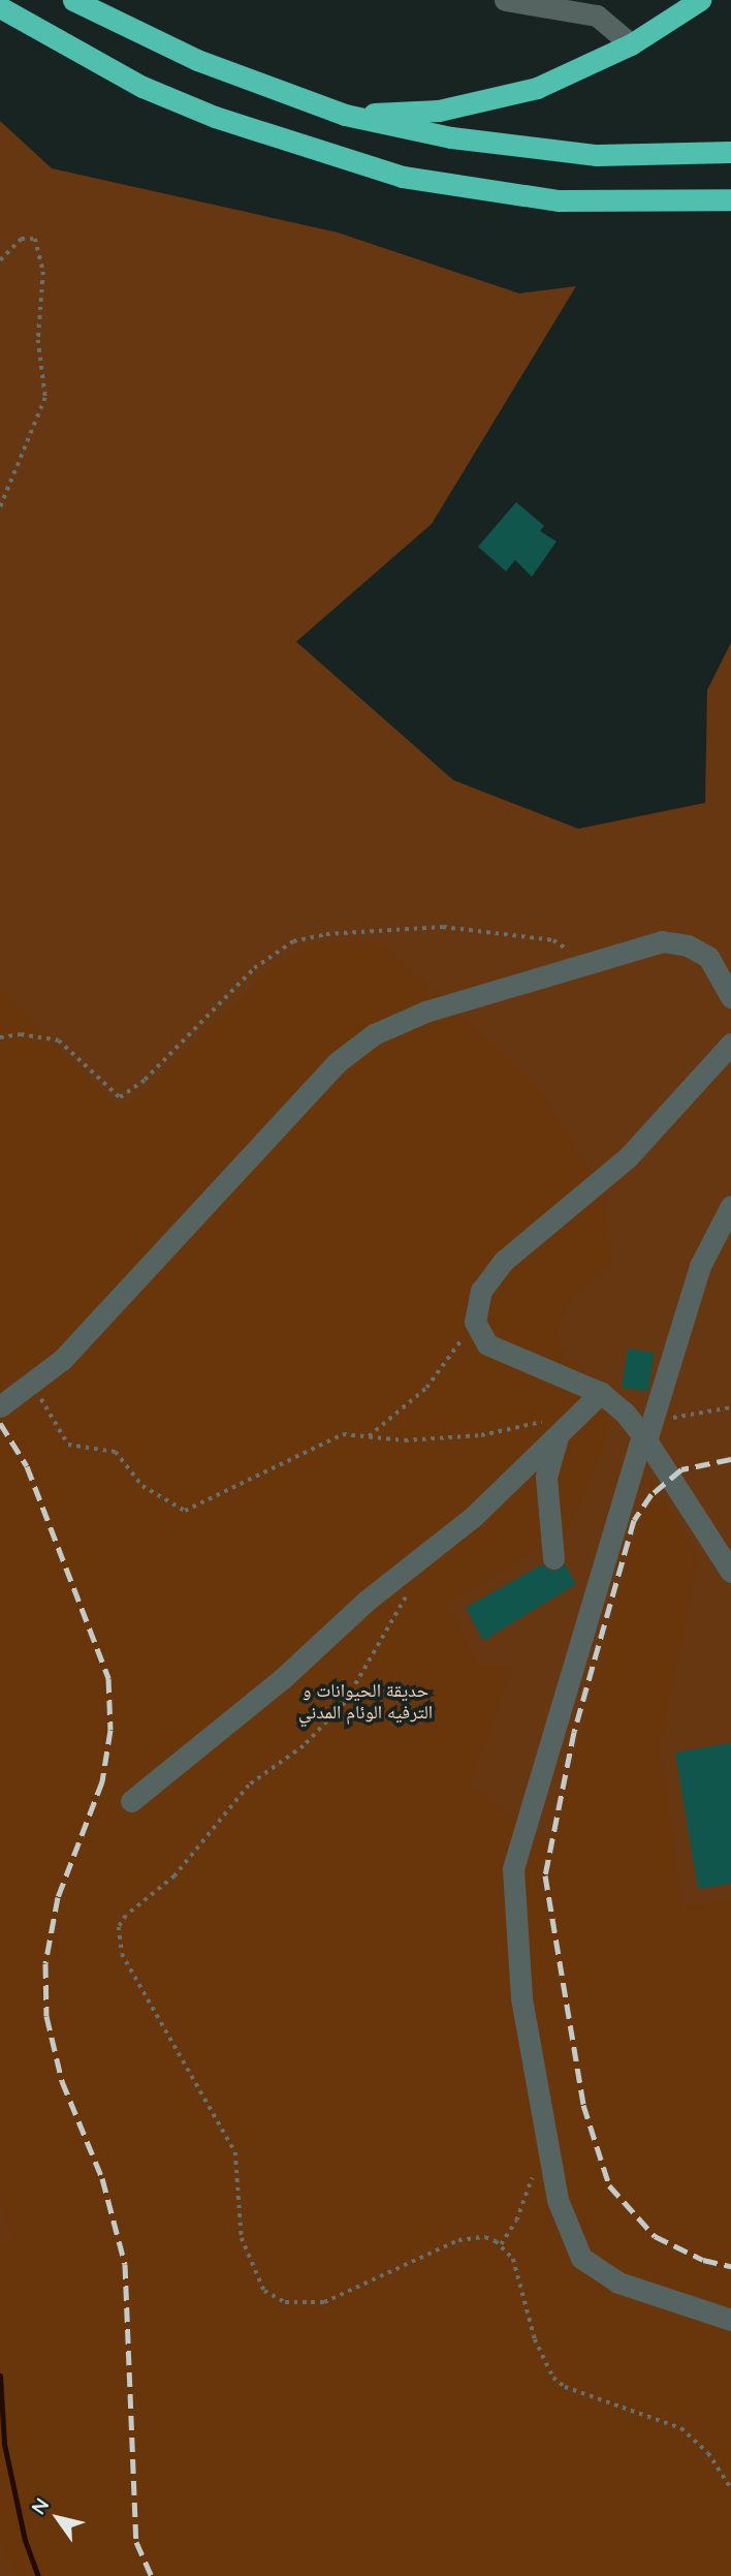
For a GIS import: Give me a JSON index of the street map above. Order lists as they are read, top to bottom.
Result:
{
  "parks": ["حديقة الحيوانات و الترفيه الوئام المدني"],
  "north": "top left"
}
